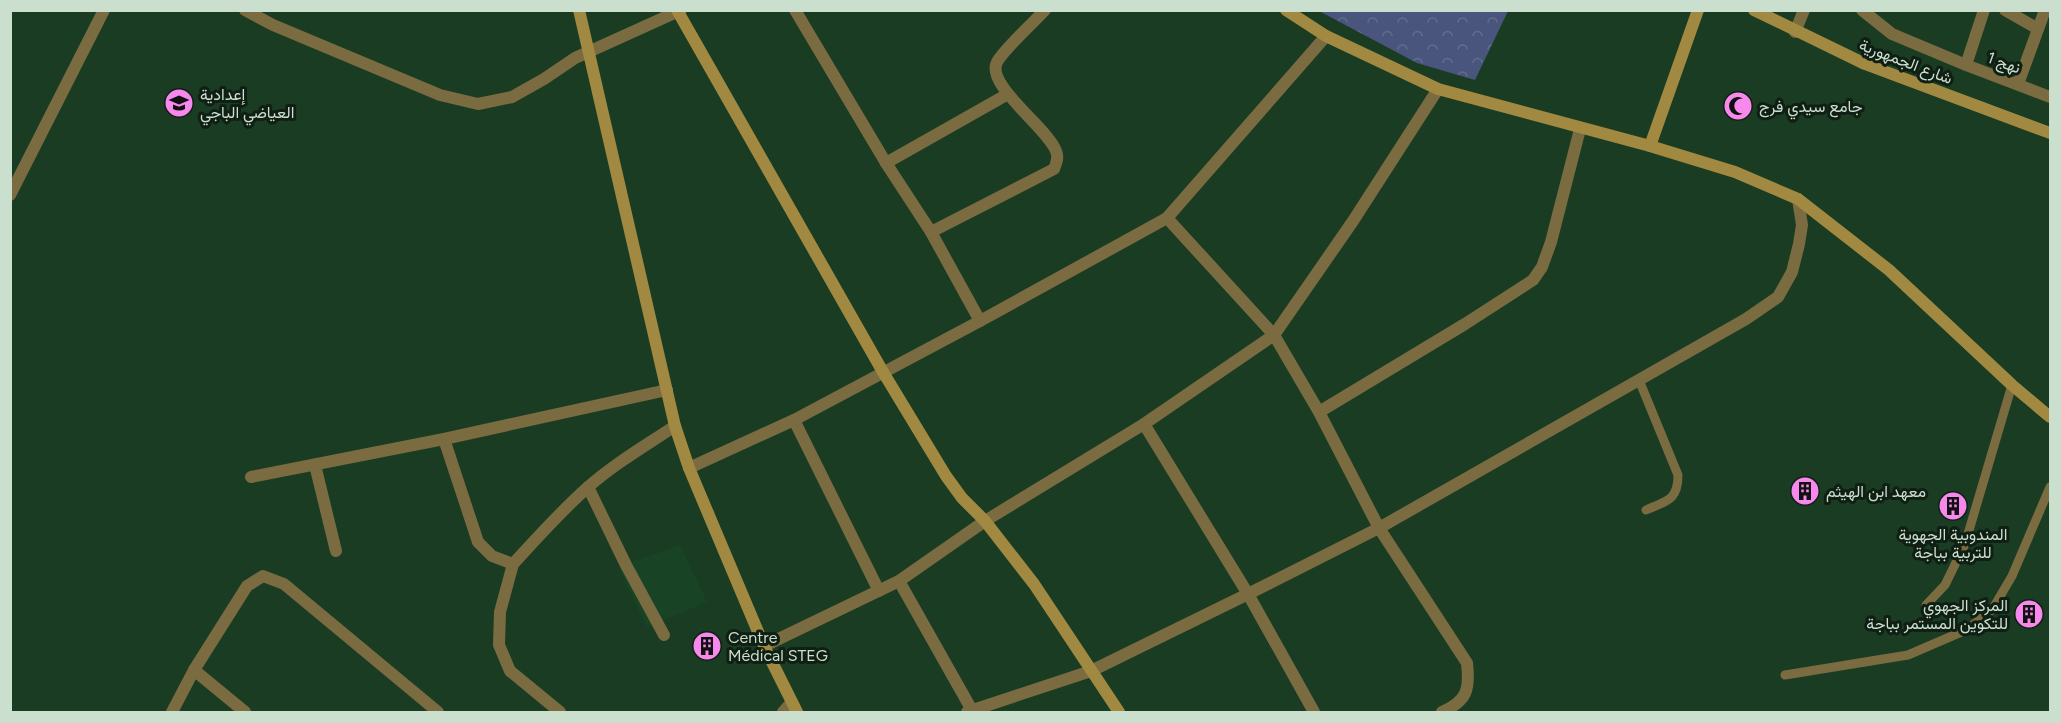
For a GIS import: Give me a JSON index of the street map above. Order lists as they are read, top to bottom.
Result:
{
  "streets": {
    "street": ["شارع الجمهورية", "نهج 1"]
  },
  "places": {
    "school or university": ["إعدادية العياضي الباجي"],
    "mosque": ["جامع سيدي فرج"],
    "building": [
      "معهد ابن الهيثم",
      "المندوبية الجهوية للتربية بباجة",
      "المركز الجهوي للتكوين المستمر بباجة",
      "Centre Médical STEG"
    ]
  }
}
